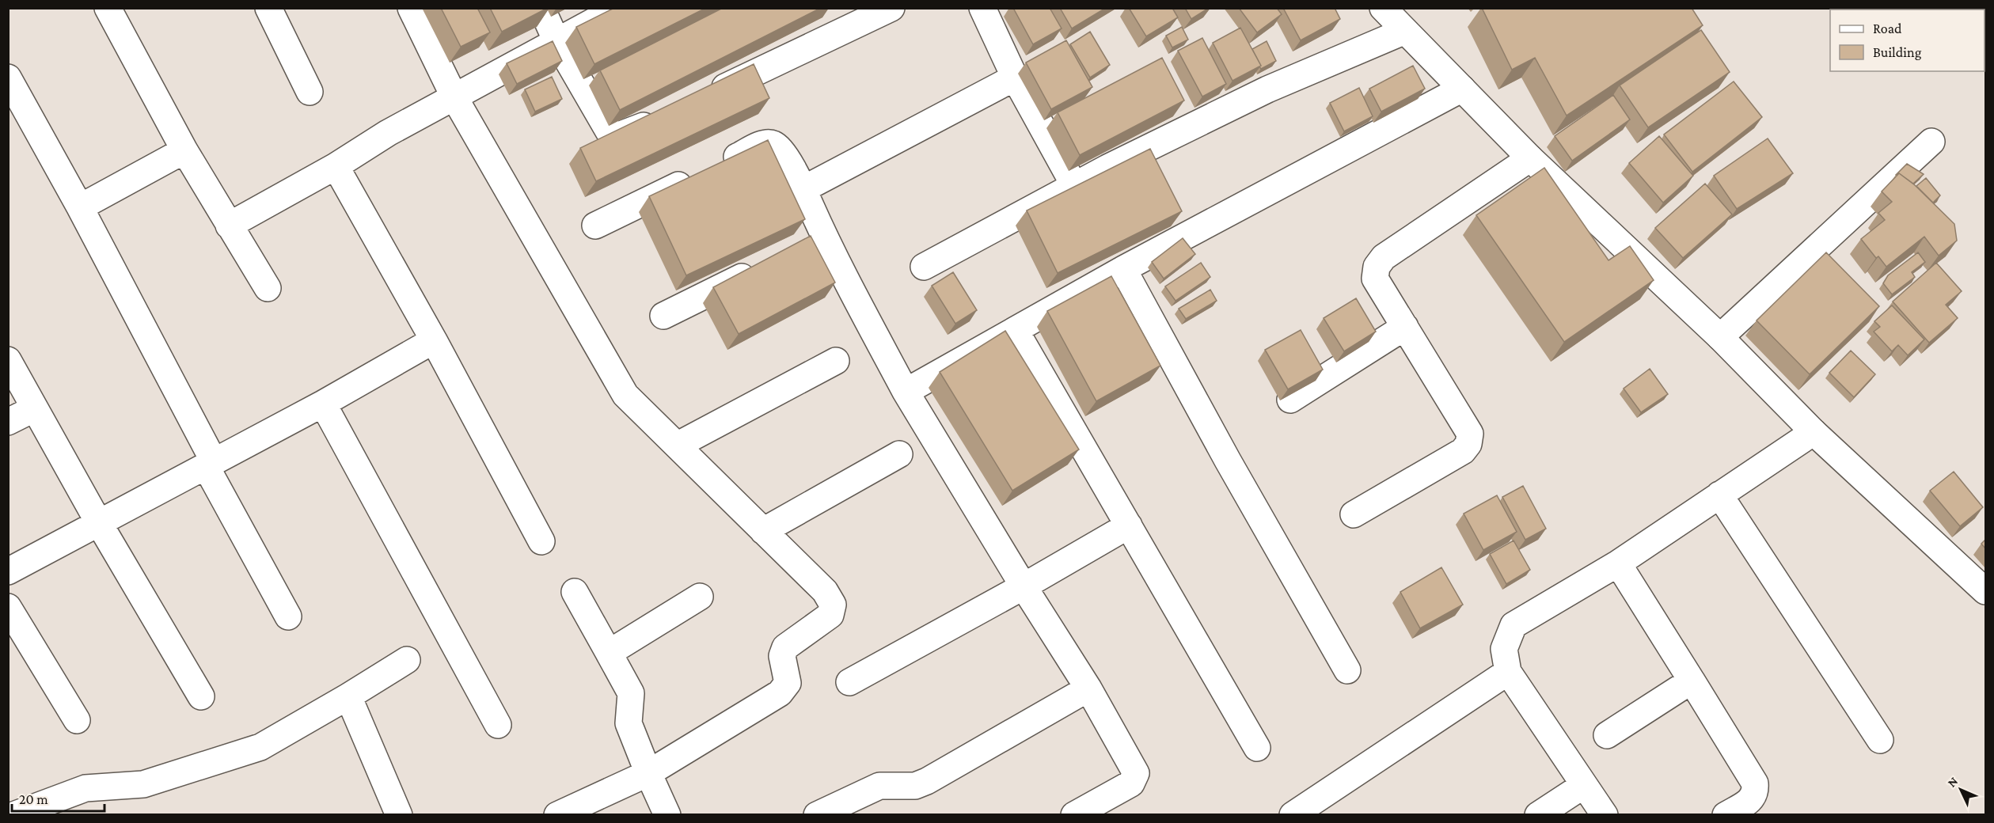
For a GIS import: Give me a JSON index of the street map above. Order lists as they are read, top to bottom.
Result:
{
  "legend": ["Road", "Building"],
  "scale_bar": "20 m",
  "north": "top left"
}
